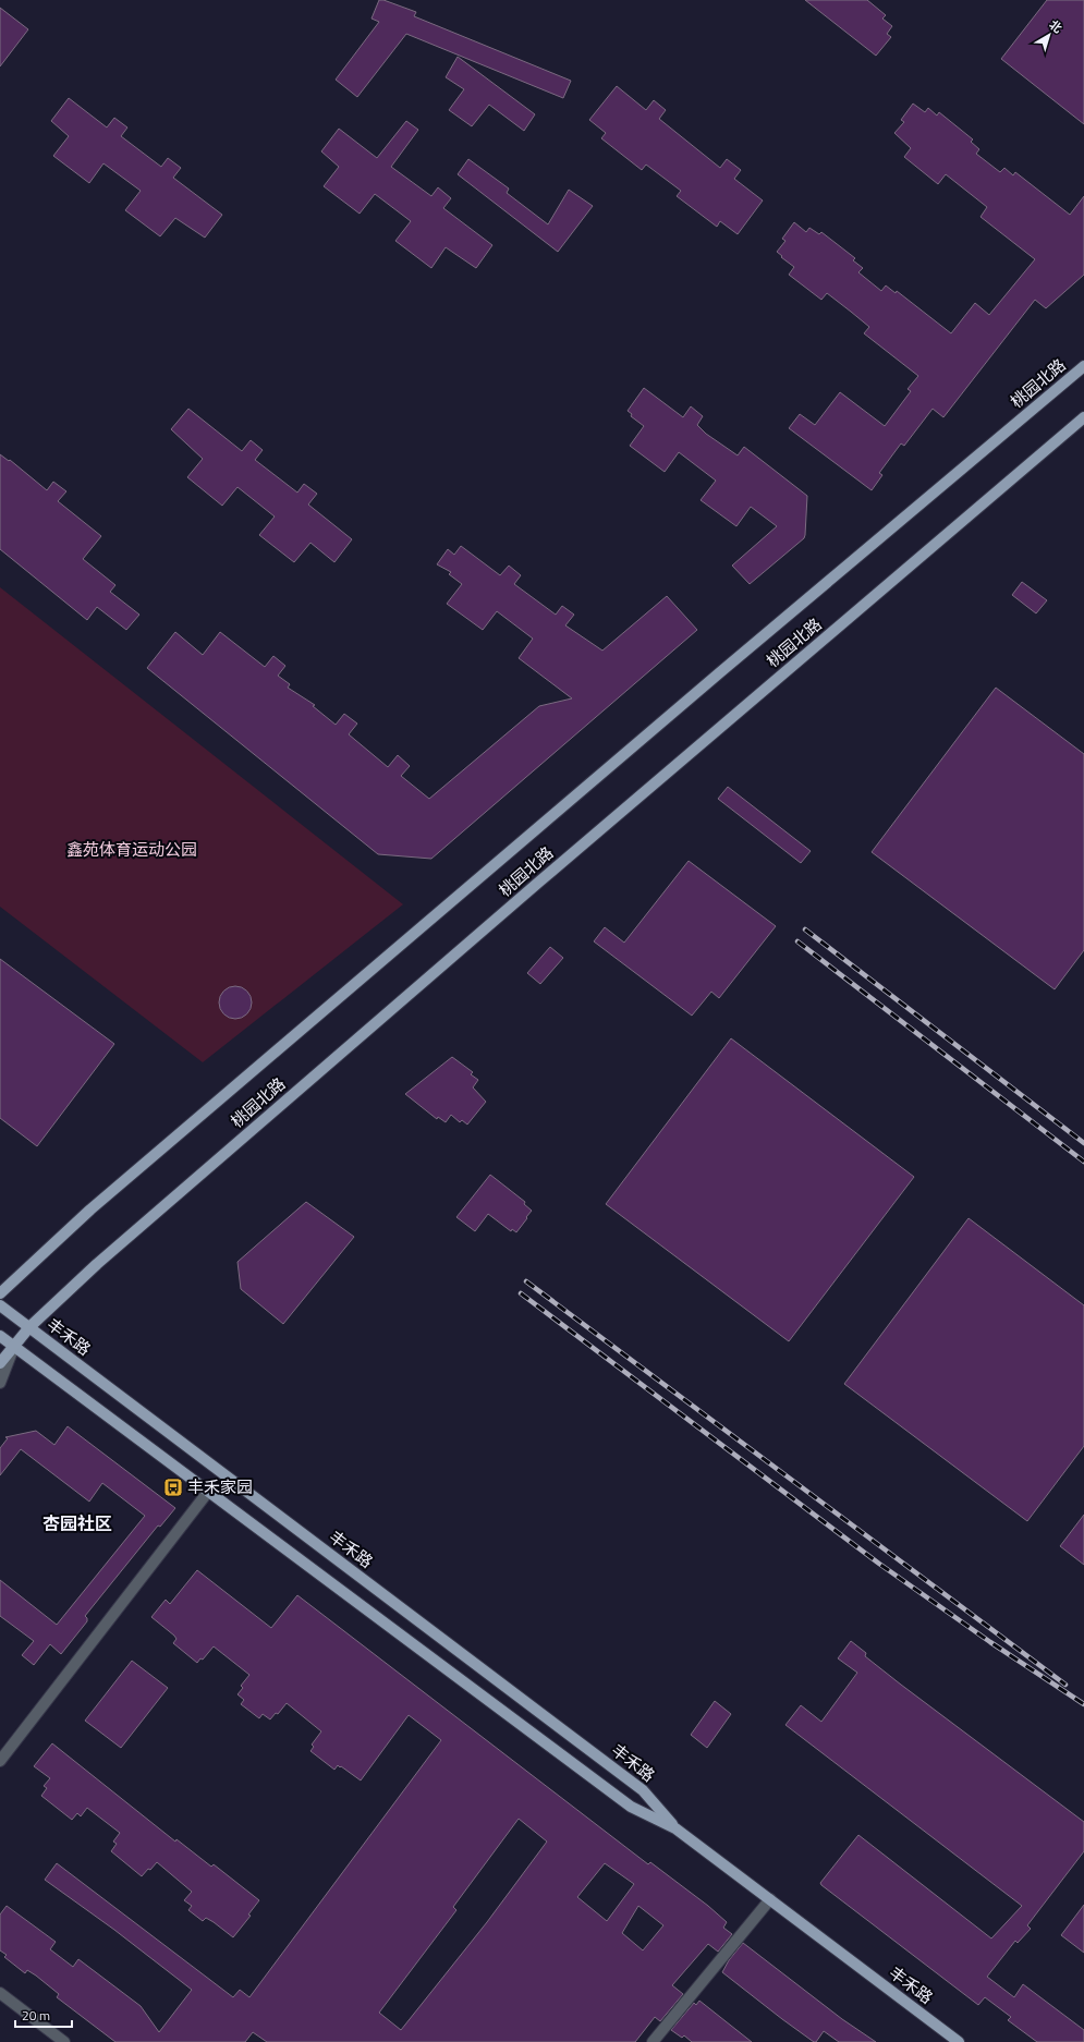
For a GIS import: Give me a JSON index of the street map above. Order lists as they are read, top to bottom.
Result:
{
  "streets": {
    "main road": ["桃园北路", "丰禾路"]
  },
  "crossings": [
    ["桃园北路", "丰禾路"]
  ],
  "districts": ["杏园社区"],
  "parks": ["鑫苑体育运动公园"],
  "places": {
    "bus stop": ["丰禾家园"]
  },
  "scale_bar": "20 m",
  "north": "top right"
}
